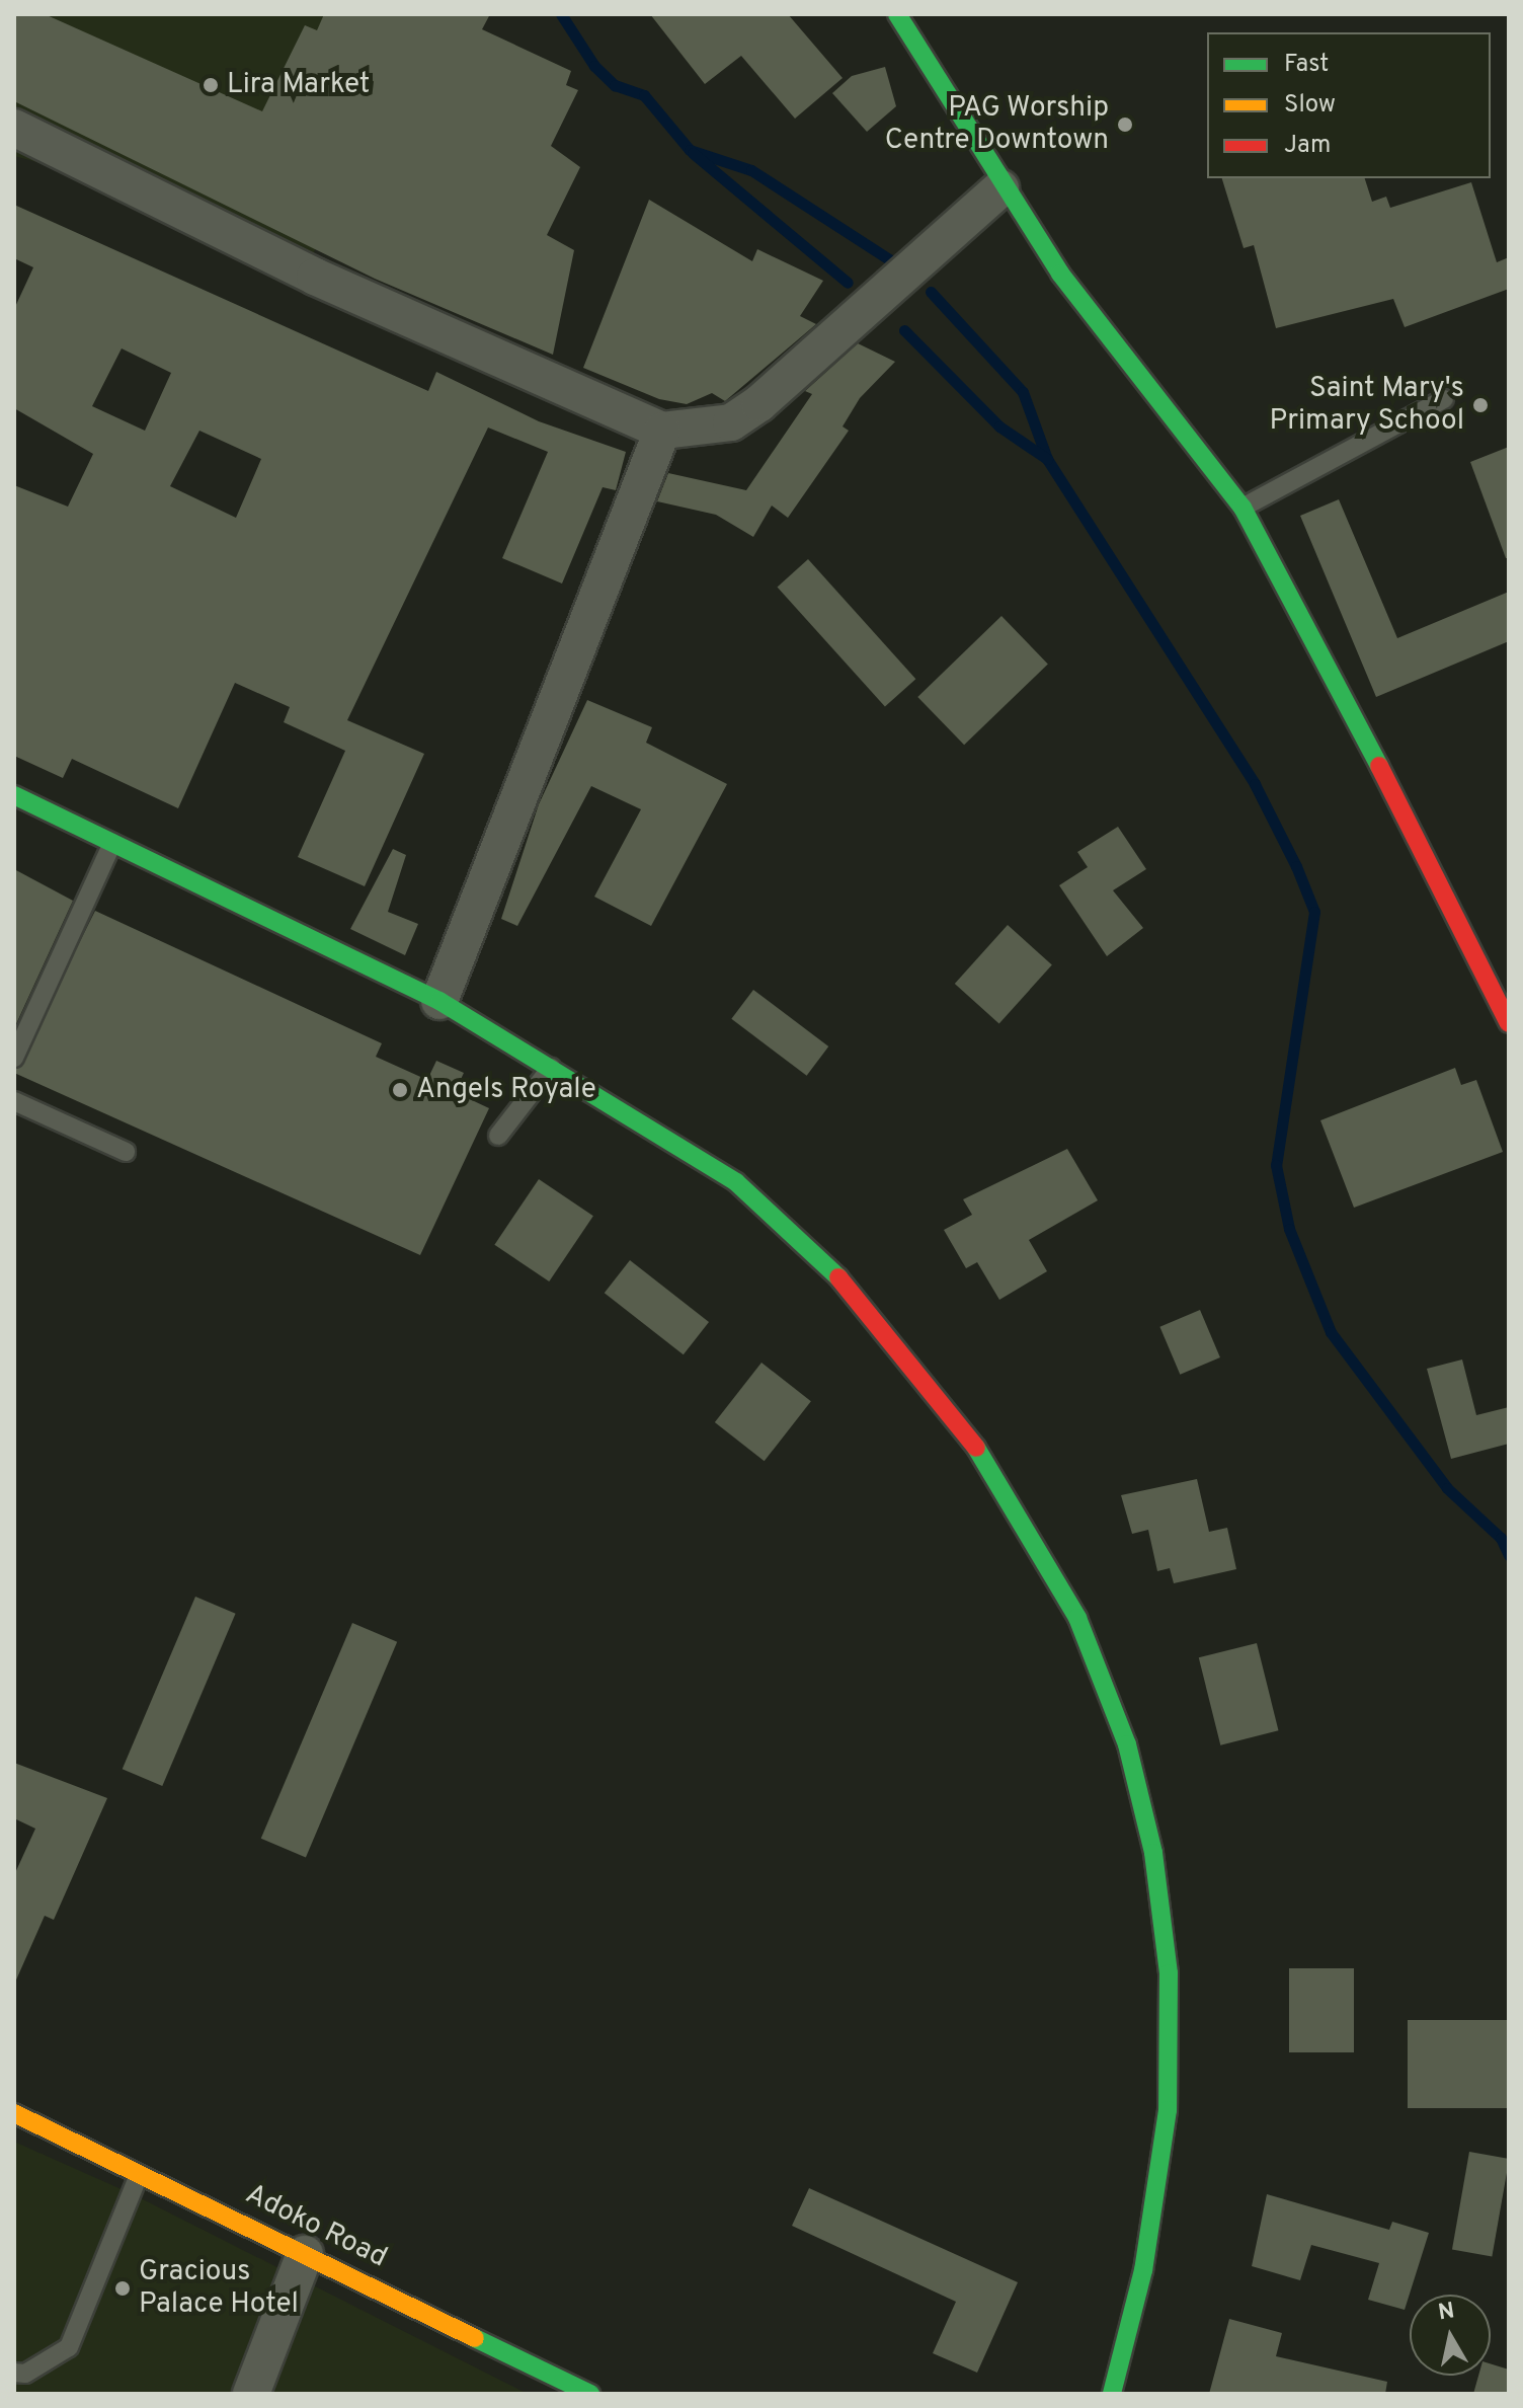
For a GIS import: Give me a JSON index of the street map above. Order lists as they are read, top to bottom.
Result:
{
  "streets": {
    "street": ["Adoko Road"]
  },
  "places": [
    "Lira Market",
    "PAG Worship Centre Downtown",
    "Saint Mary's Primary School",
    "Angels Royale",
    "Gracious Palace Hotel"
  ],
  "legend": ["Fast", "Slow", "Jam"],
  "north": "top"
}
